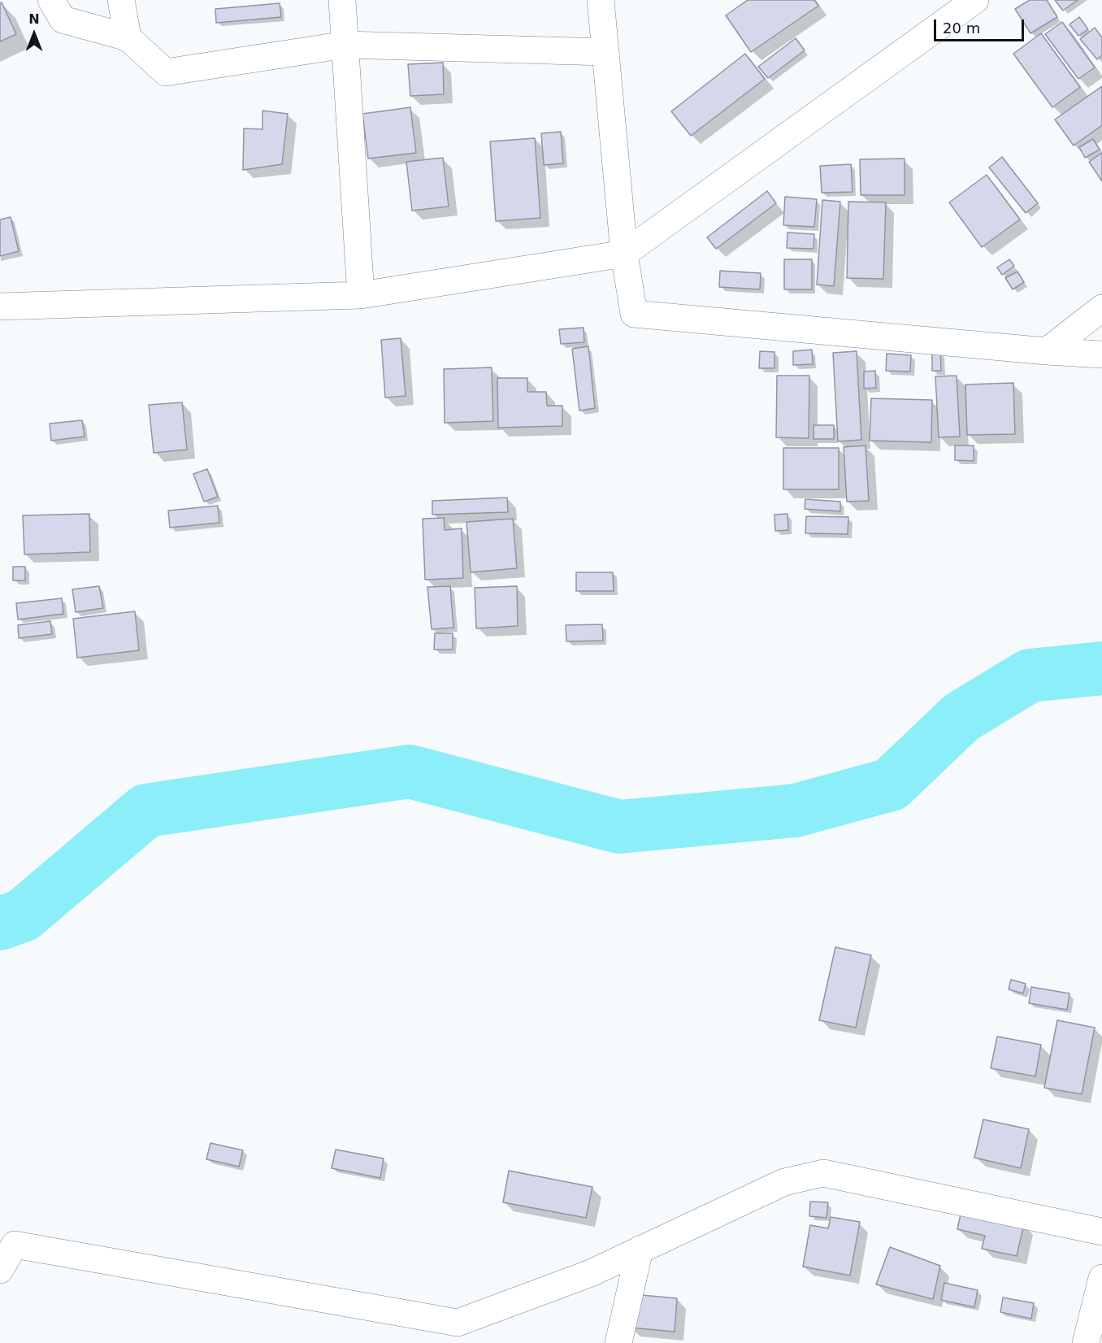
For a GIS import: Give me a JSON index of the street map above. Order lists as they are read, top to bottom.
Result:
{
  "scale_bar": "20 m",
  "north": "top"
}
